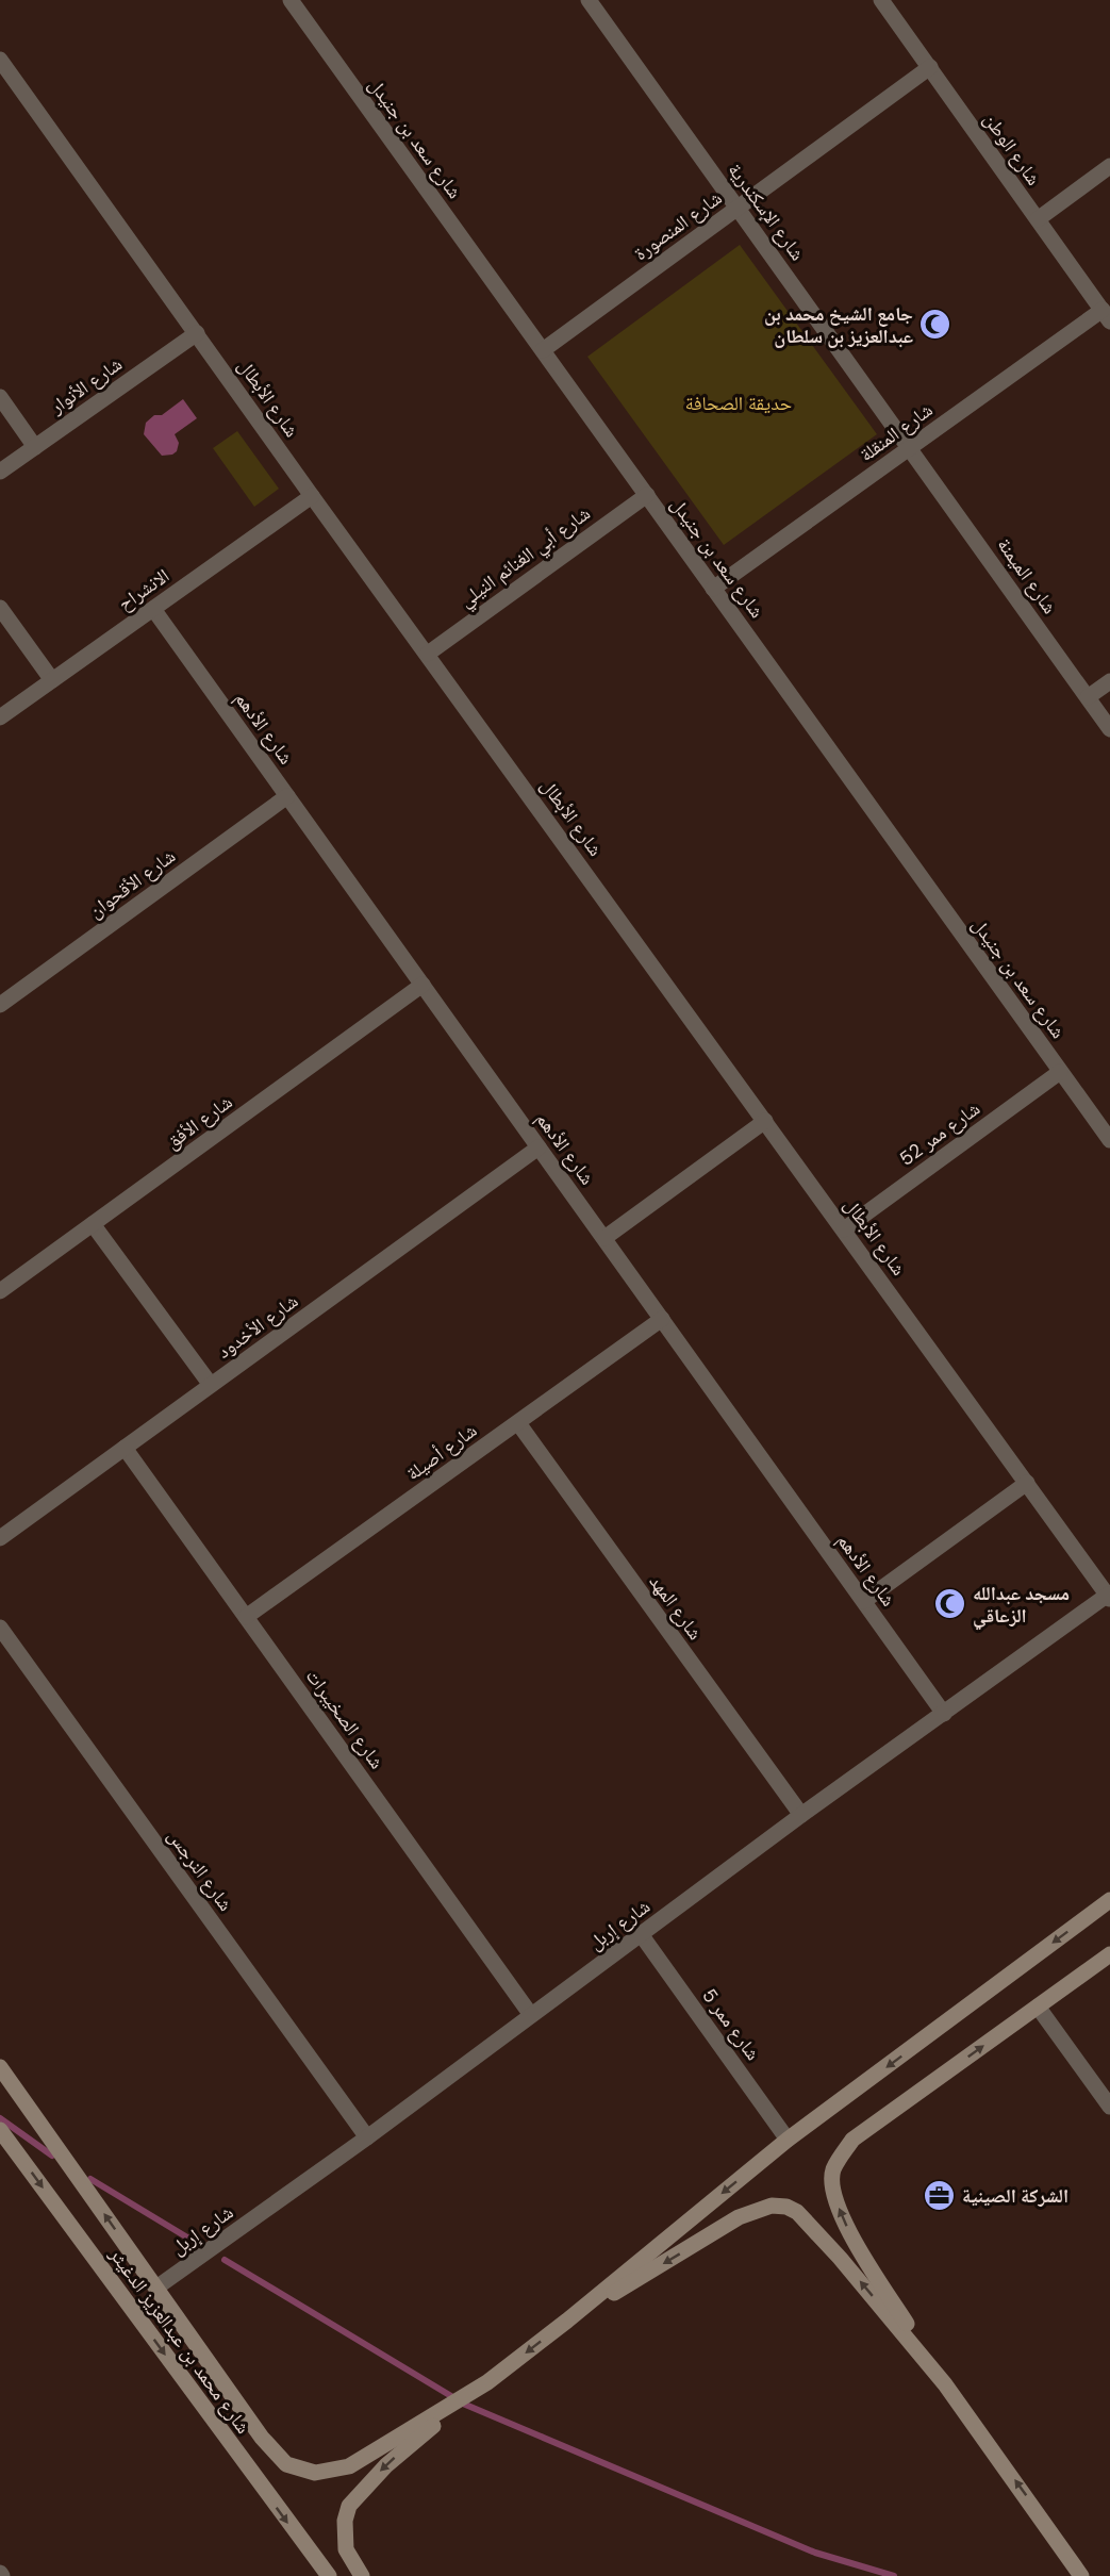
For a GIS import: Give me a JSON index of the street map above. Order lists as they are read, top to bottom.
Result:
{
  "streets": {
    "street": [
      "شارع سعد بن جنيدل",
      "شارع الوطن",
      "شارع الإسكندرية",
      "شارع المنصورة",
      "شارع الأنوار",
      "شارع الأبطال",
      "شارع المنقلة",
      "شارع أبي الغنائم النيلي",
      "شارع الميمنة",
      "الانشراح",
      "شارع الأدهم",
      "شارع الأقحوان",
      "شارع الأفق",
      "شارع ممر 52",
      "شارع الأخدود",
      "شارع أصيلة",
      "شارع المهد",
      "شارع الصخيبرات",
      "شارع النرجس",
      "شارع إربل",
      "شارع ممر 5",
      "شارع محمد بن عبدالعزيز الدغيثر"
    ]
  },
  "crossings": [
    ["شارع سعد بن جنيدل", "شارع المنصورة"],
    ["شارع سعد بن جنيدل", "شارع المنقلة"],
    ["شارع سعد بن جنيدل", "شارع أبي الغنائم النيلي"],
    ["شارع سعد بن جنيدل", "شارع ممر 52"],
    ["شارع الوطن", "شارع المنصورة"],
    ["شارع الوطن", "شارع المنقلة"],
    ["شارع الإسكندرية", "شارع المنصورة"],
    ["شارع الإسكندرية", "شارع المنقلة"],
    ["شارع الإسكندرية", "شارع الميمنة"],
    ["شارع الأنوار", "شارع الأبطال"],
    ["شارع الأبطال", "شارع أبي الغنائم النيلي"],
    ["شارع الأبطال", "الانشراح"],
    ["شارع الأبطال", "شارع ممر 52"],
    ["شارع الأبطال", "شارع إربل"],
    ["شارع المنقلة", "شارع الميمنة"],
    ["الانشراح", "شارع الأدهم"],
    ["شارع الأدهم", "شارع الأقحوان"],
    ["شارع الأدهم", "شارع الأفق"],
    ["شارع الأدهم", "شارع الأخدود"],
    ["شارع الأدهم", "شارع أصيلة"],
    ["شارع الأدهم", "شارع إربل"],
    ["شارع الأخدود", "شارع الصخيبرات"],
    ["شارع أصيلة", "شارع المهد"],
    ["شارع أصيلة", "شارع الصخيبرات"],
    ["شارع المهد", "شارع إربل"],
    ["شارع الصخيبرات", "شارع إربل"],
    ["شارع النرجس", "شارع إربل"],
    ["شارع إربل", "شارع ممر 5"],
    ["شارع إربل", "شارع محمد بن عبدالعزيز الدغيثر"]
  ],
  "parks": ["حديقة الصحافة"],
  "places": {
    "mosque": ["جامع الشيخ محمد بن عبدالعزيز بن سلطان", "مسجد عبدالله الزعاقي"],
    "office": ["الشركة الصينية"]
  }
}
